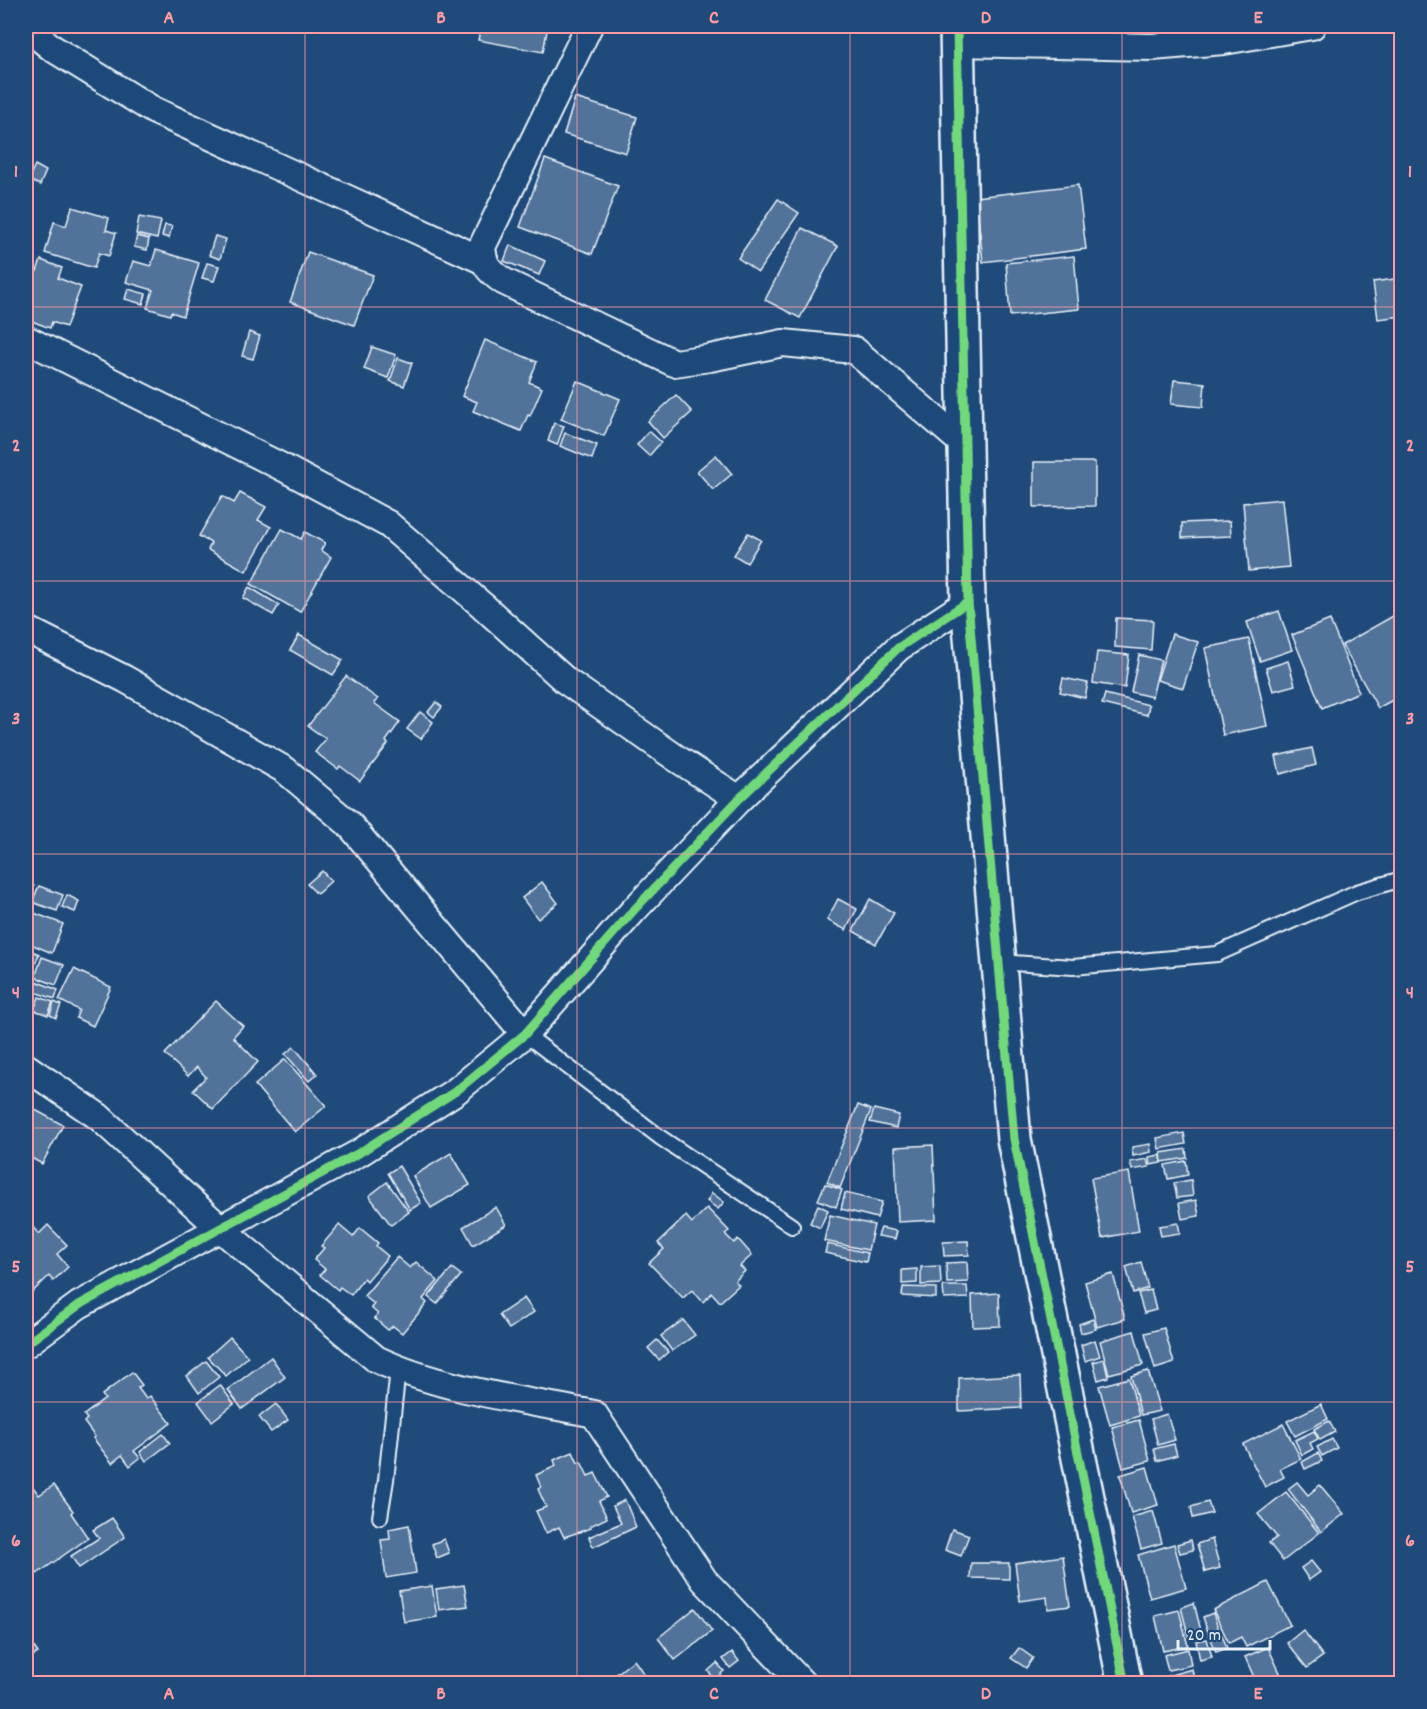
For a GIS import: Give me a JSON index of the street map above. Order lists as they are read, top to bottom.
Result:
{
  "scale_bar": "20 m",
  "grid": {
    "columns": [
      "A",
      "B",
      "C",
      "D",
      "E"
    ],
    "rows": [
      "1",
      "2",
      "3",
      "4",
      "5",
      "6"
    ]
  }
}
